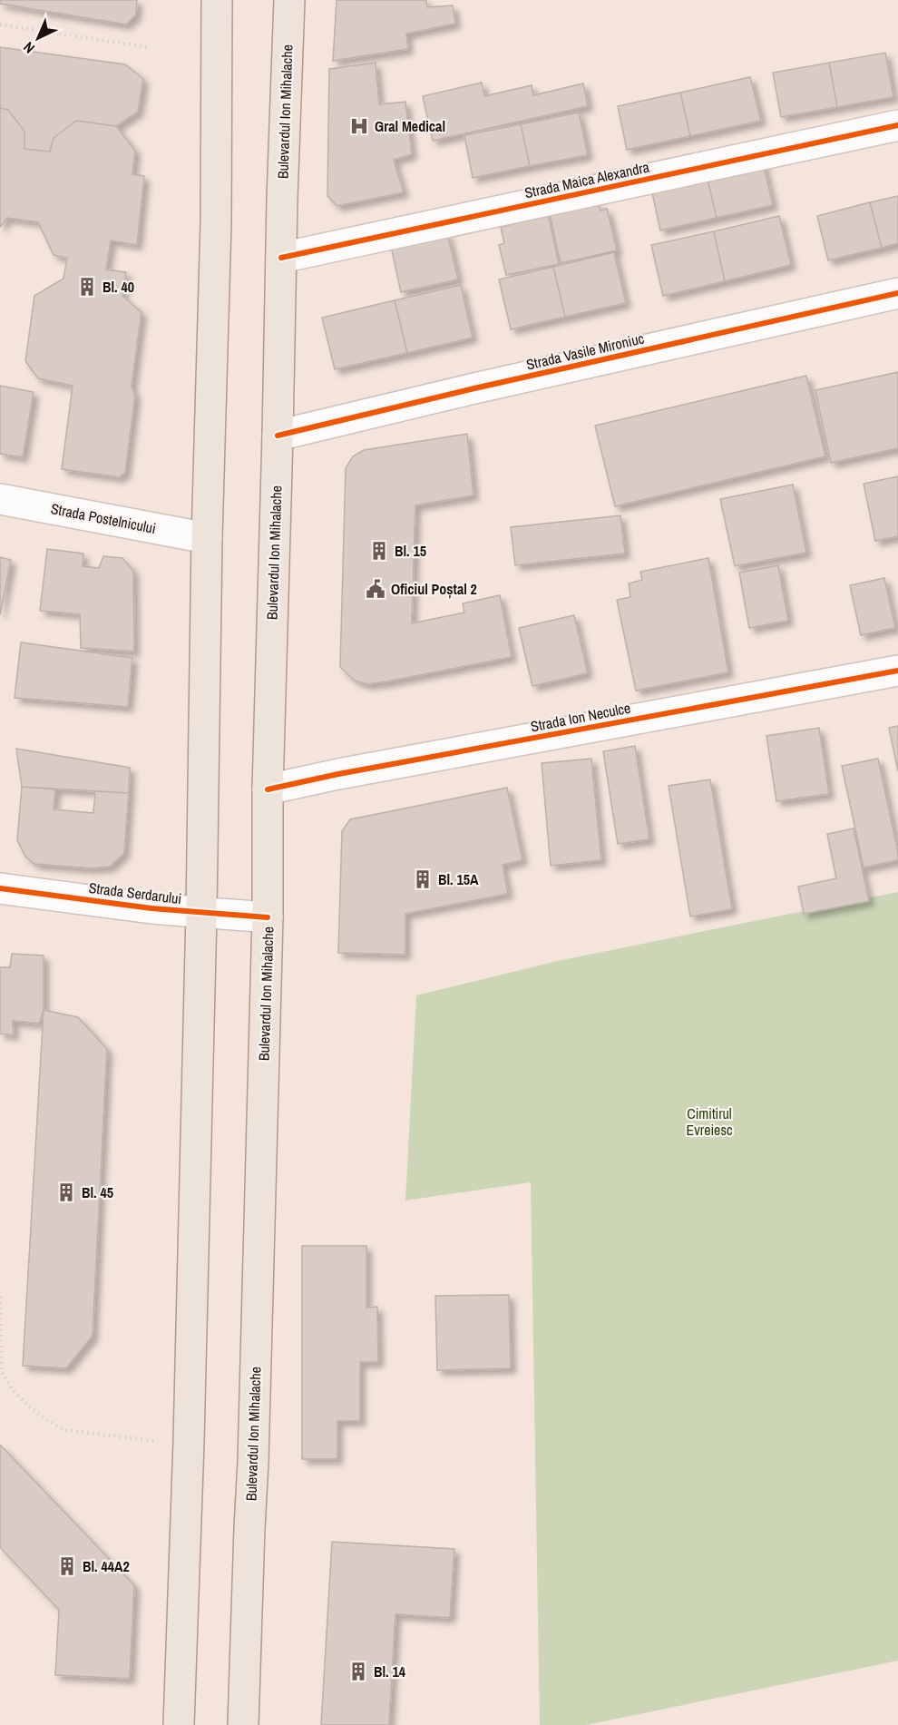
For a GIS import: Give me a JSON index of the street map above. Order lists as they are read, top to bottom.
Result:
{
  "streets": {
    "main road": ["Bulevardul Ion Mihalache"],
    "street": [
      "Strada Maica Alexandra",
      "Strada Vasile Mironiuc",
      "Strada Postelnicului",
      "Strada Ion Neculce",
      "Strada Serdarului"
    ]
  },
  "crossings": [
    ["Bulevardul Ion Mihalache", "Strada Maica Alexandra"],
    ["Bulevardul Ion Mihalache", "Strada Vasile Mironiuc"],
    ["Bulevardul Ion Mihalache", "Strada Ion Neculce"],
    ["Bulevardul Ion Mihalache", "Strada Serdarului"]
  ],
  "parks": ["Cimitirul Evreiesc"],
  "places": {
    "hospital": ["Gral Medical"],
    "building": [
      "Bl. 40",
      "Bl. 15",
      "Bl. 15A",
      "Bl. 45",
      "Bl. 44A2",
      "Bl. 14"
    ],
    "public building": ["Oficiul Poștal 2"]
  },
  "north": "bottom left"
}
